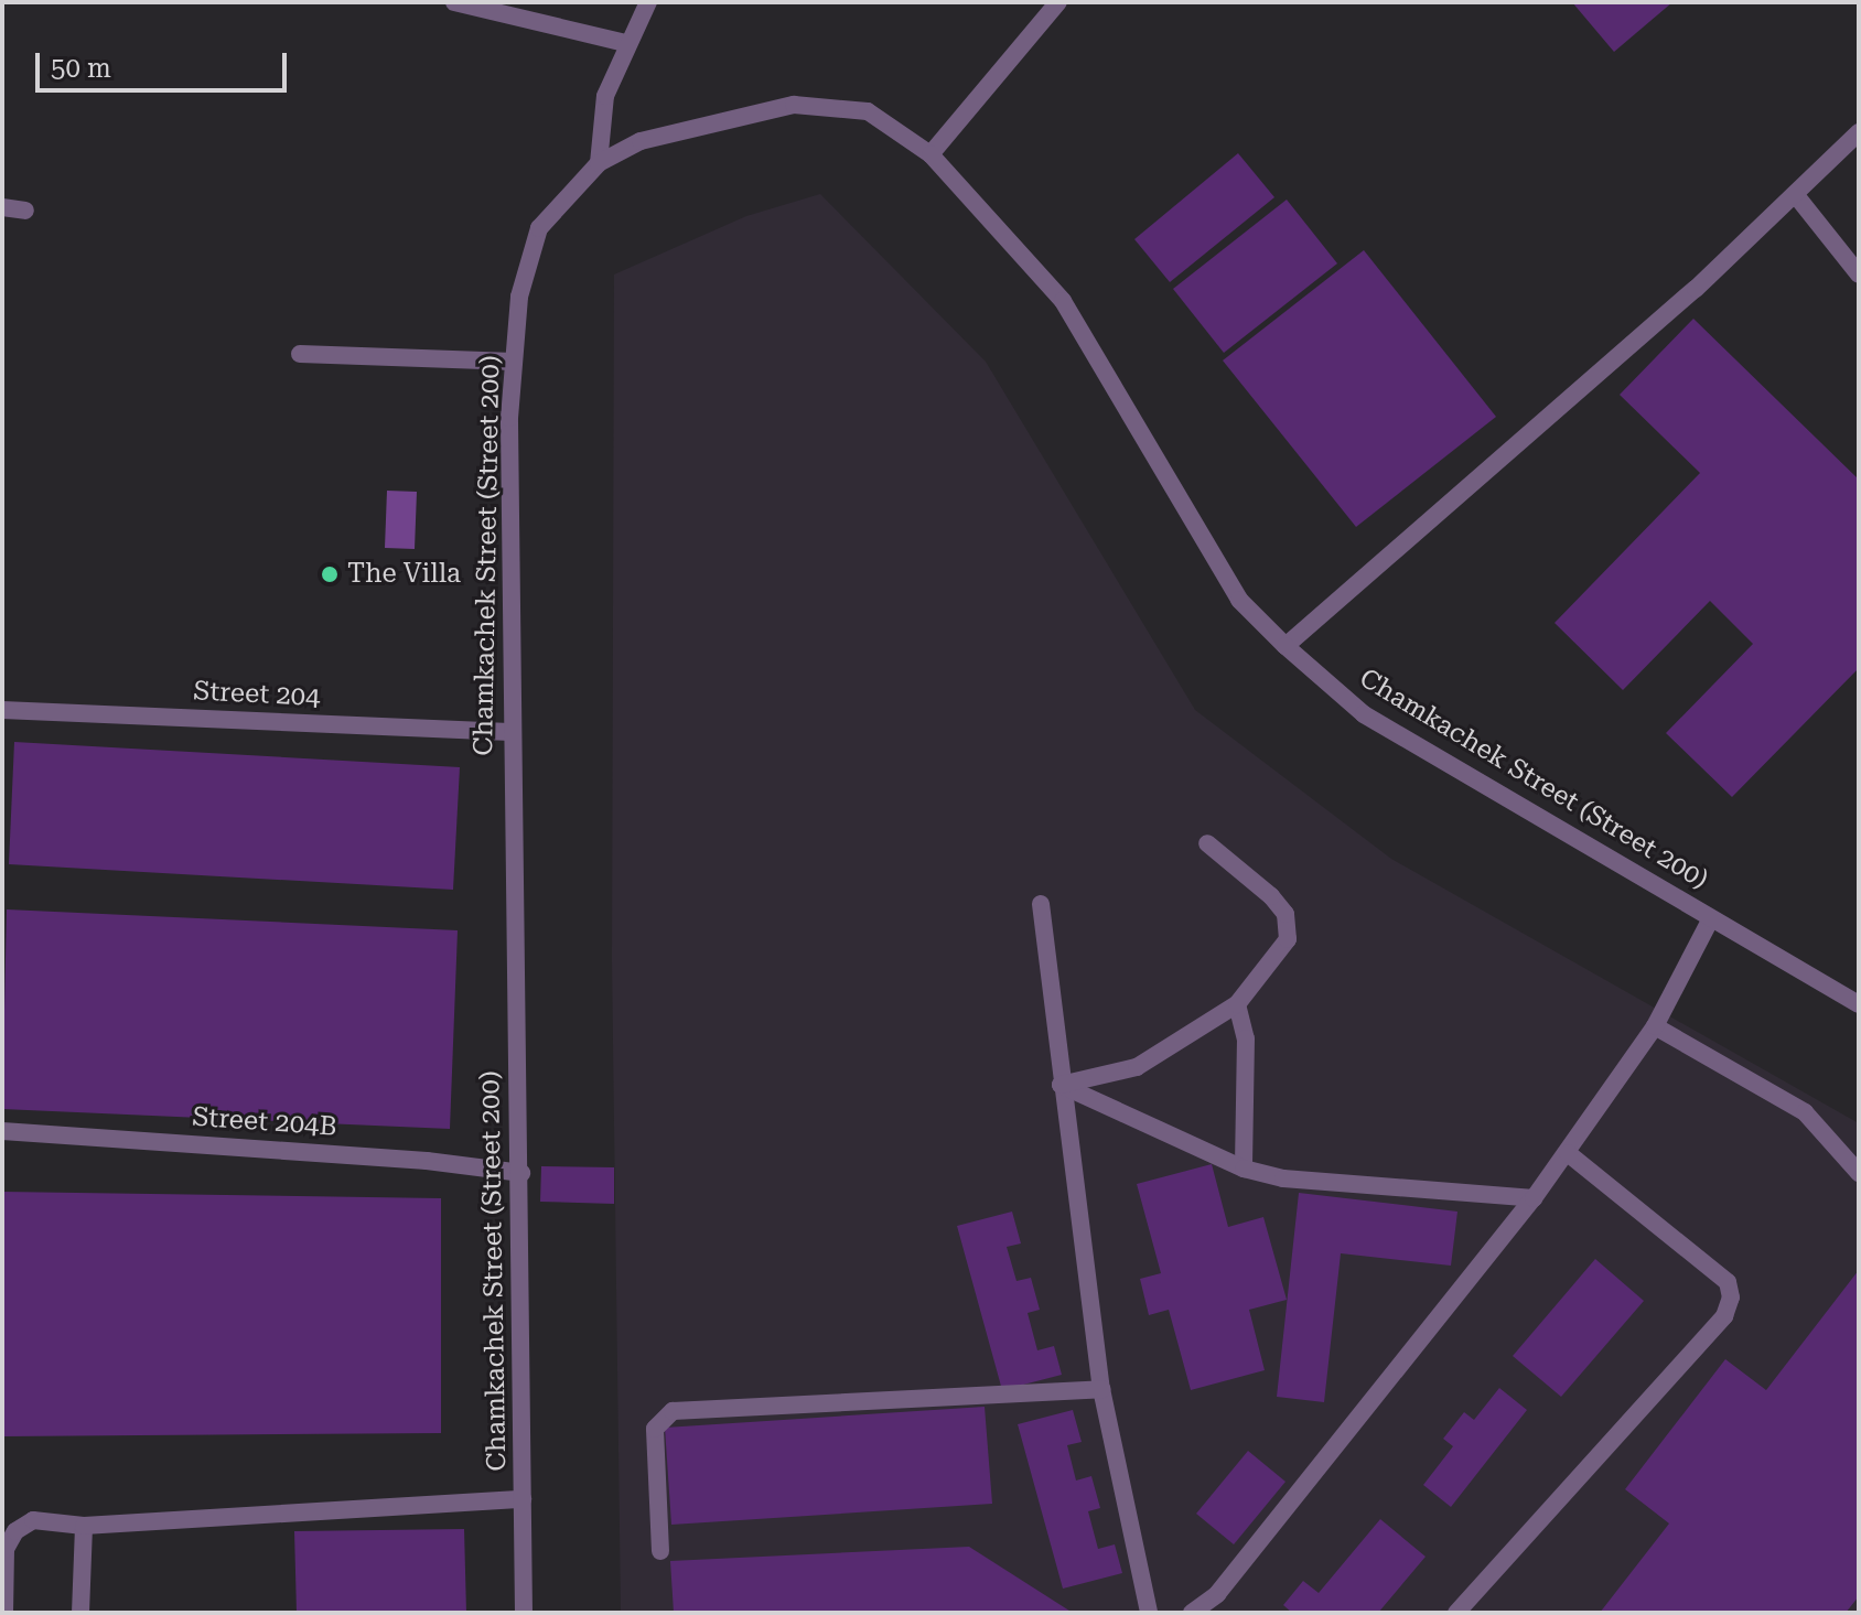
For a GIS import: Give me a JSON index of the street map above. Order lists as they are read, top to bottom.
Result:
{
  "streets": {
    "street": ["Chamkachek Street (Street 200)", "Street 204", "Street 204B"]
  },
  "crossings": [
    ["Chamkachek Street (Street 200)", "Street 204"],
    ["Chamkachek Street (Street 200)", "Street 204B"]
  ],
  "places": ["The Villa"],
  "scale_bar": "50 m"
}
